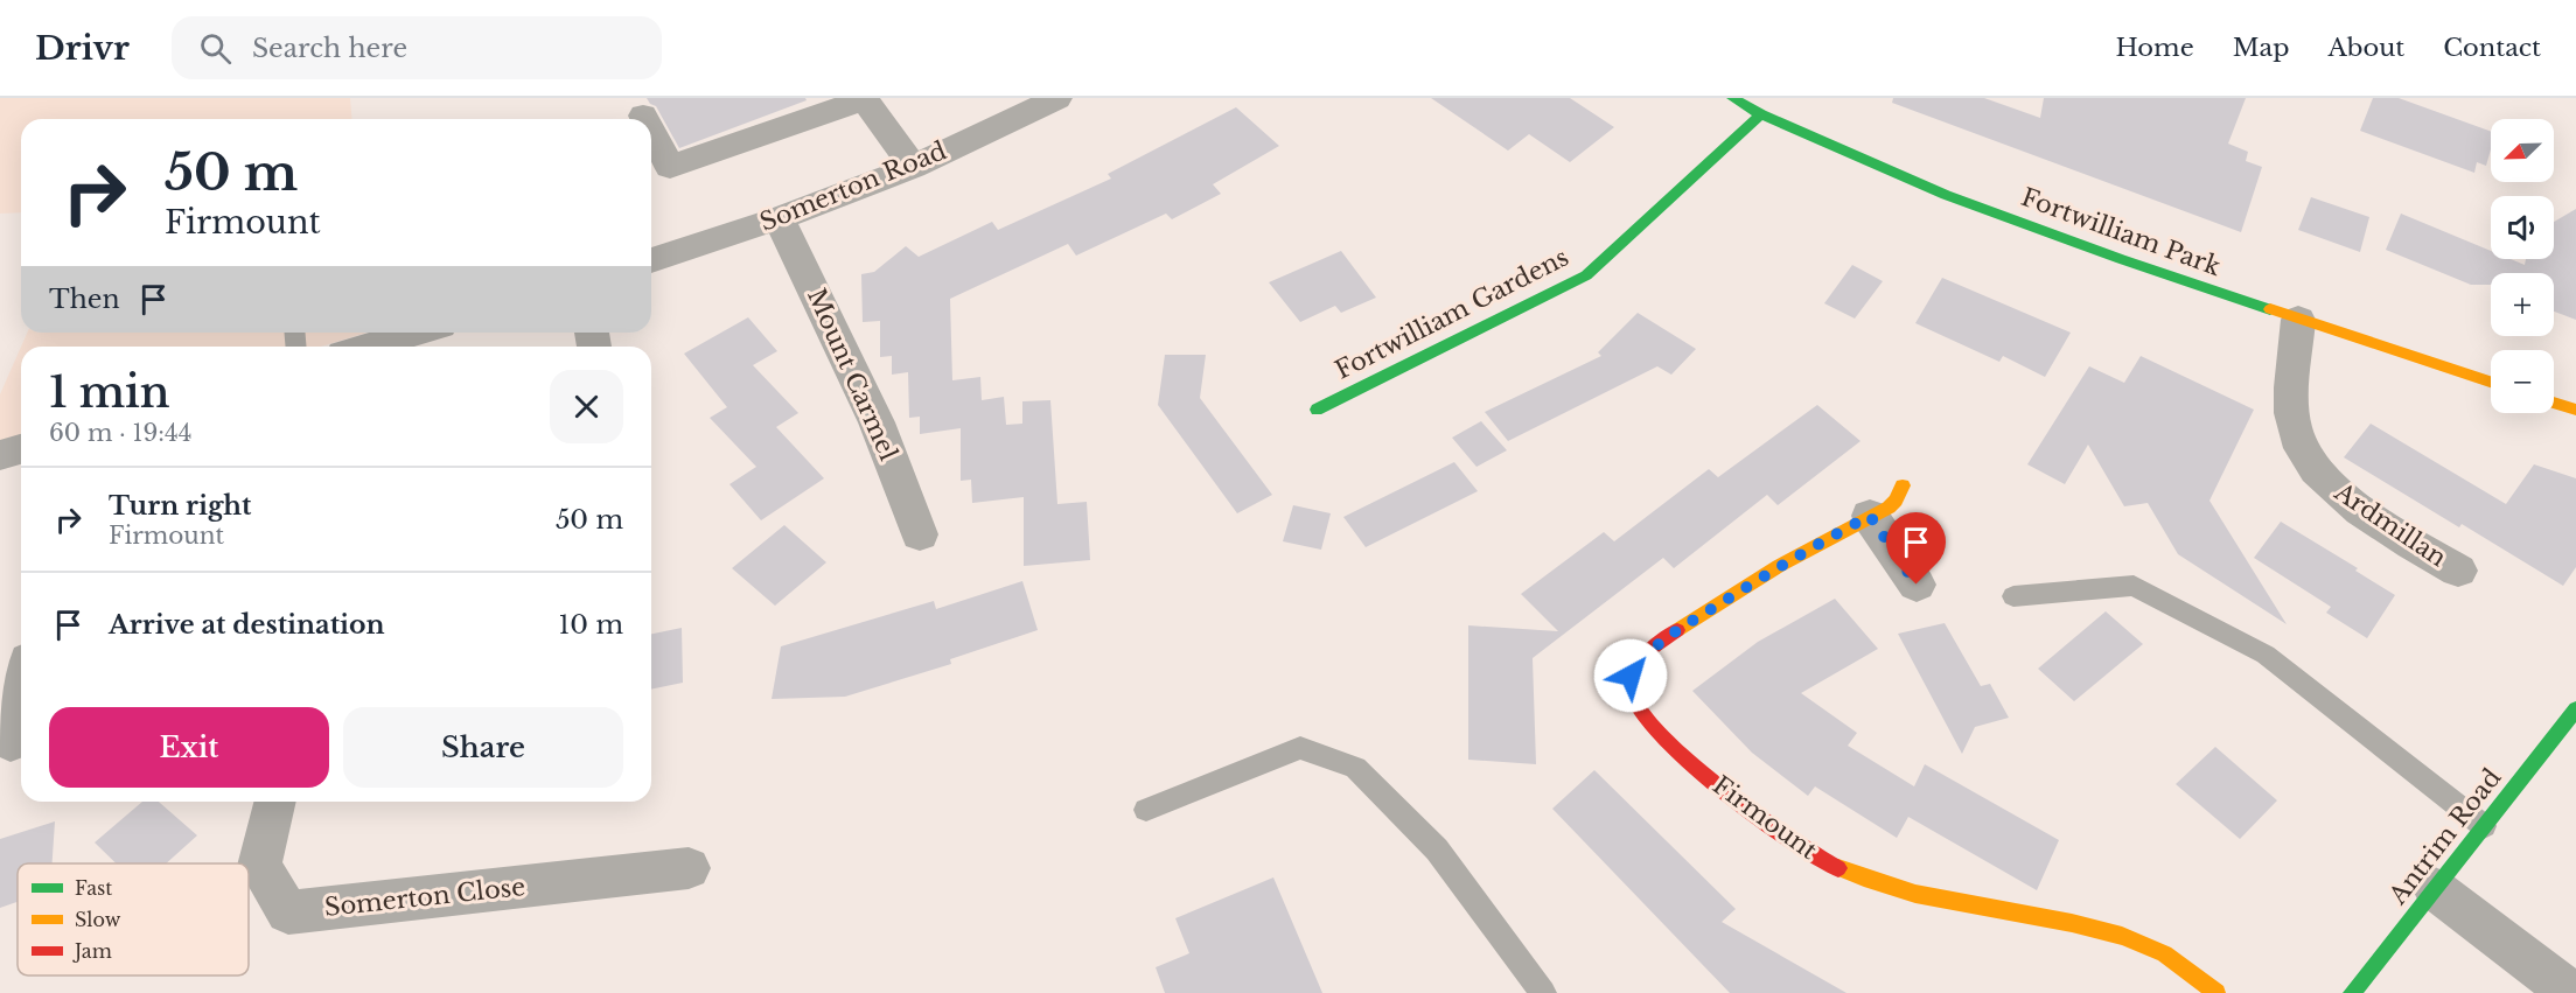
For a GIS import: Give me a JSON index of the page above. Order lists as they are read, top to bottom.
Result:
{
  "streets": {
    "street": [
      "Somerton Road",
      "Fortwilliam Park",
      "Fortwilliam Gardens",
      "Mount Carmel",
      "Ardmillan",
      "Firmount",
      "Antrim Road",
      "Somerton Close"
    ]
  },
  "crossings": [
    ["Somerton Road", "Mount Carmel"],
    ["Fortwilliam Park", "Fortwilliam Gardens"],
    ["Fortwilliam Park", "Ardmillan"]
  ],
  "legend": ["Fast", "Slow", "Jam"],
  "north": "bottom left",
  "page": {
    "header": "Drivr",
    "search": "Search here",
    "nav": [
      "Home",
      "Map",
      "About",
      "Contact"
    ],
    "map_buttons": ["+", "−"],
    "turn": ["50 m", "Firmount"],
    "then": "Then",
    "heading": ["1 min", "60 m · 19:44"],
    "list": [
      {
        "name": "Turn right",
        "note": "Firmount",
        "value": "50 m"
      },
      {
        "name": "Arrive at destination",
        "value": "10 m"
      }
    ],
    "buttons": ["Exit", "Share"]
  }
}
